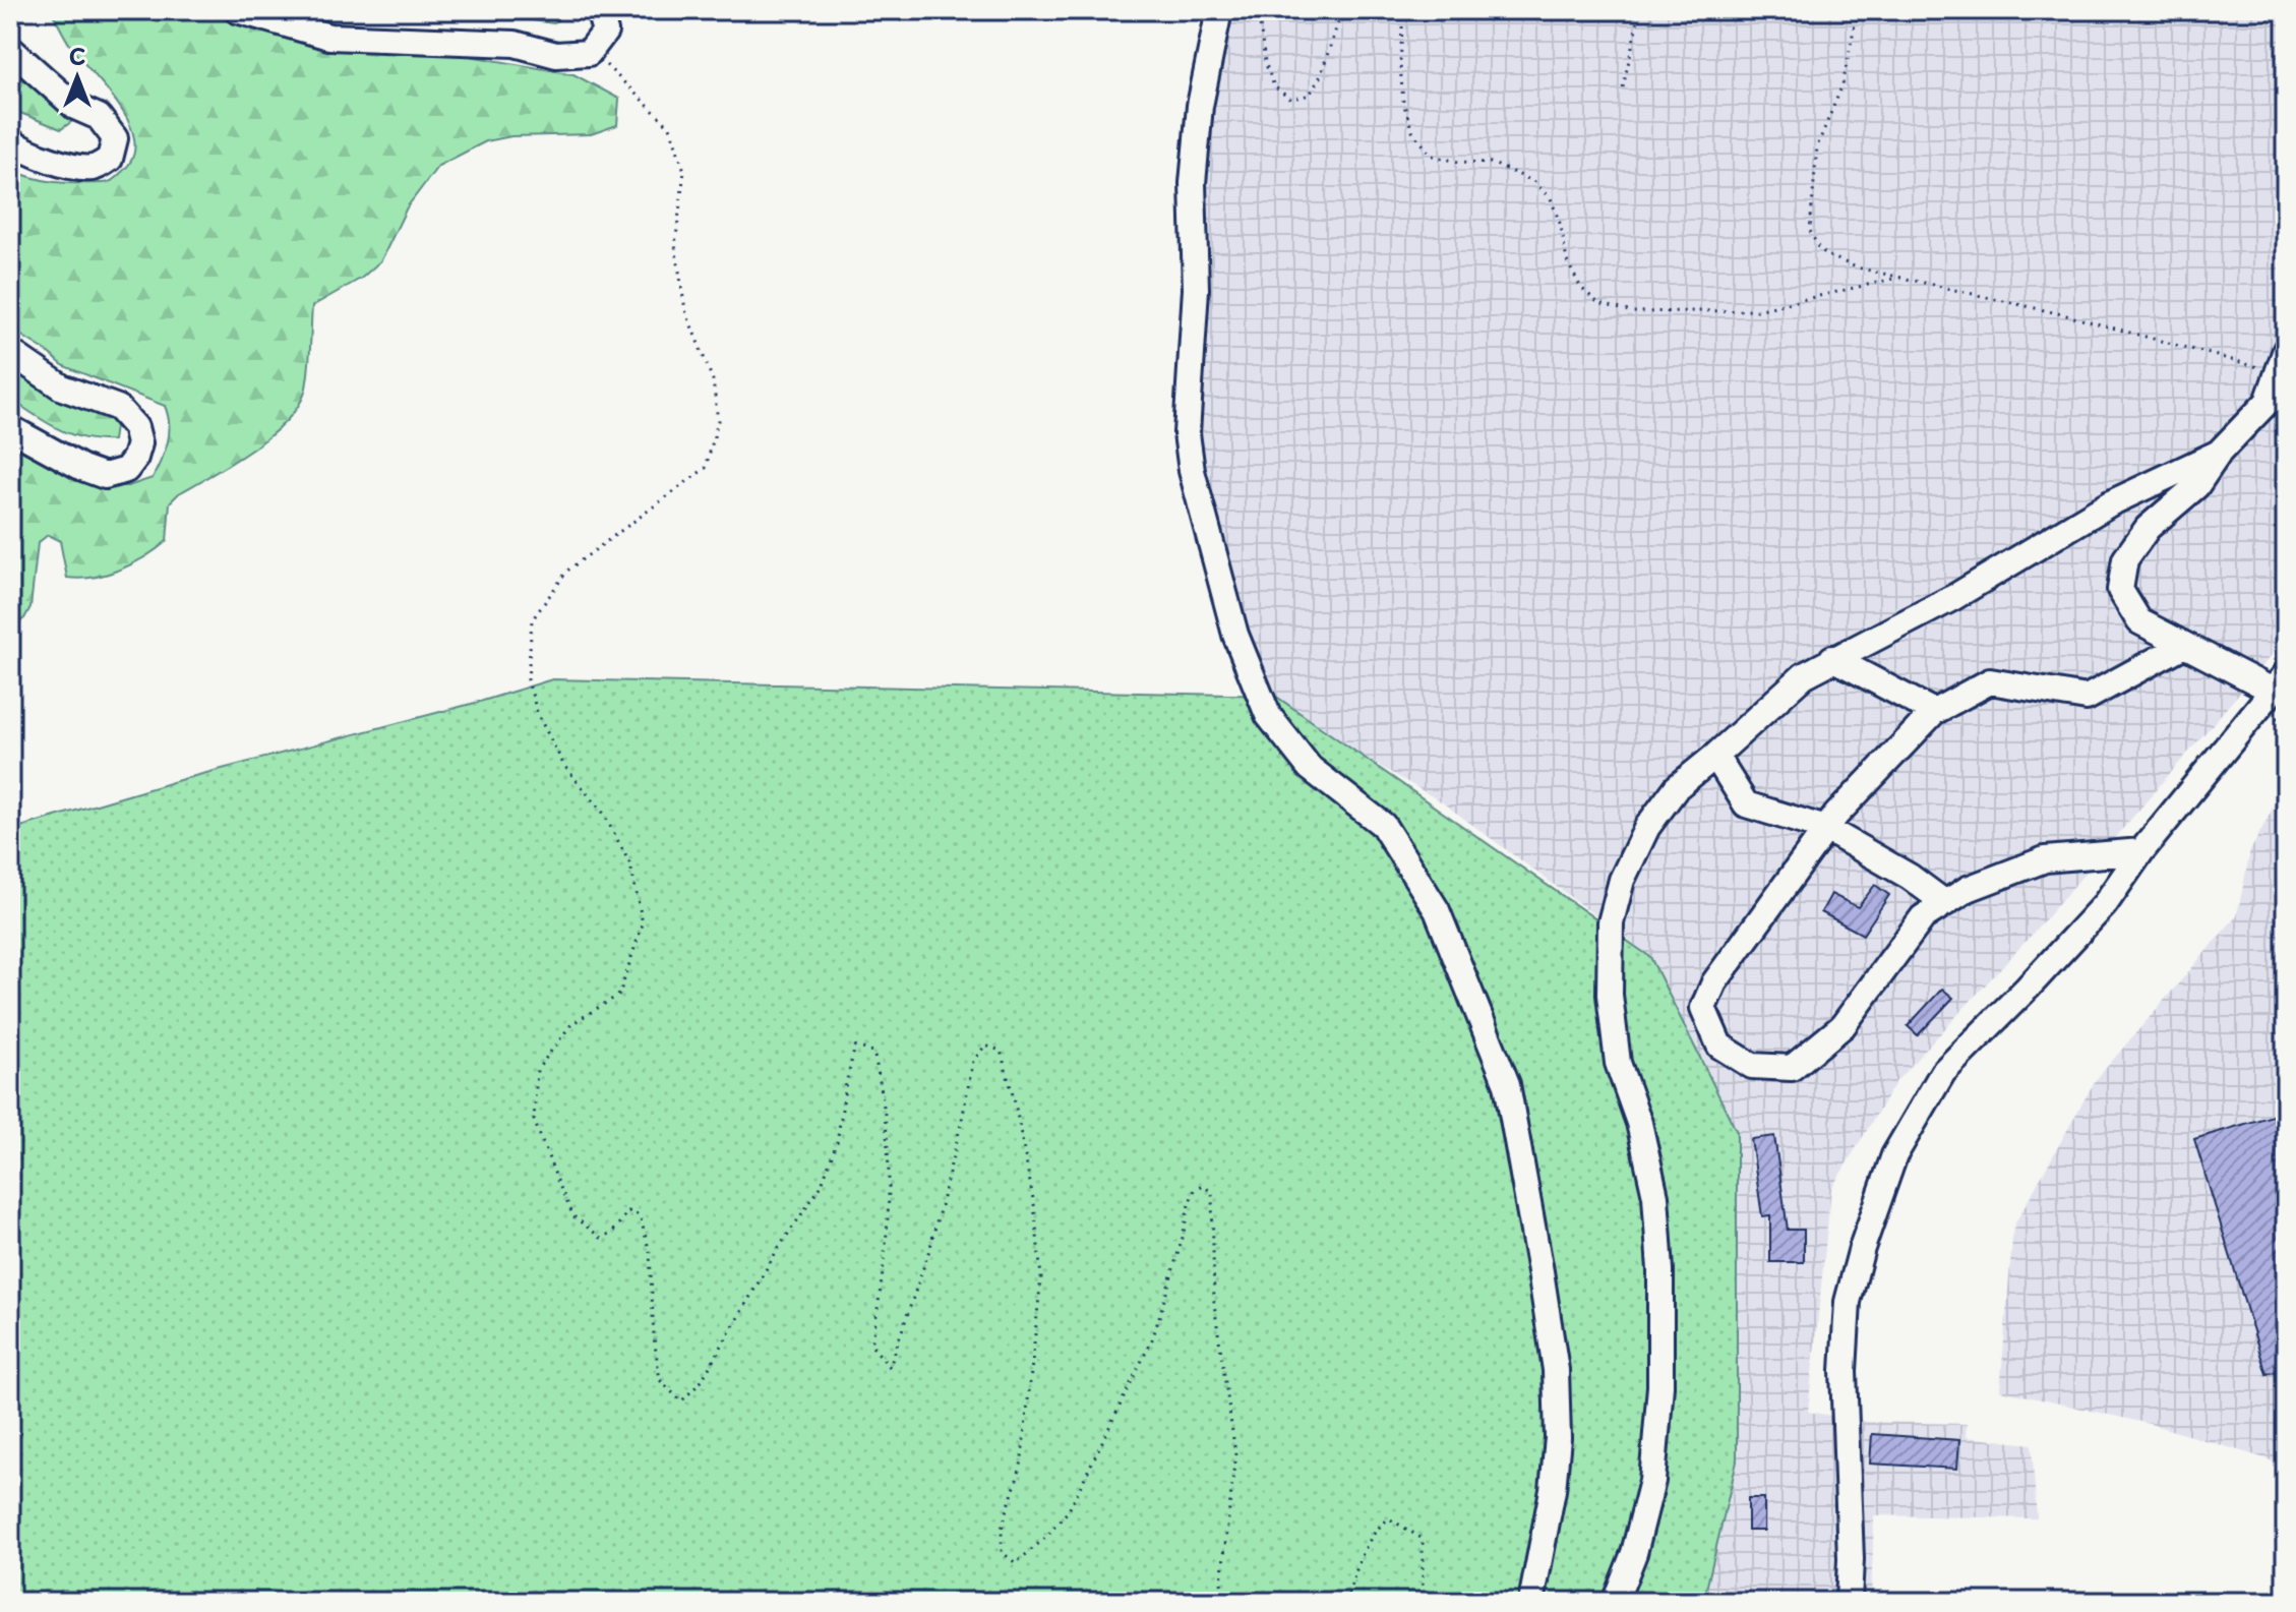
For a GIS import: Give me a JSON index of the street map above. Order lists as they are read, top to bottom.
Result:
{
  "north": "top"
}
